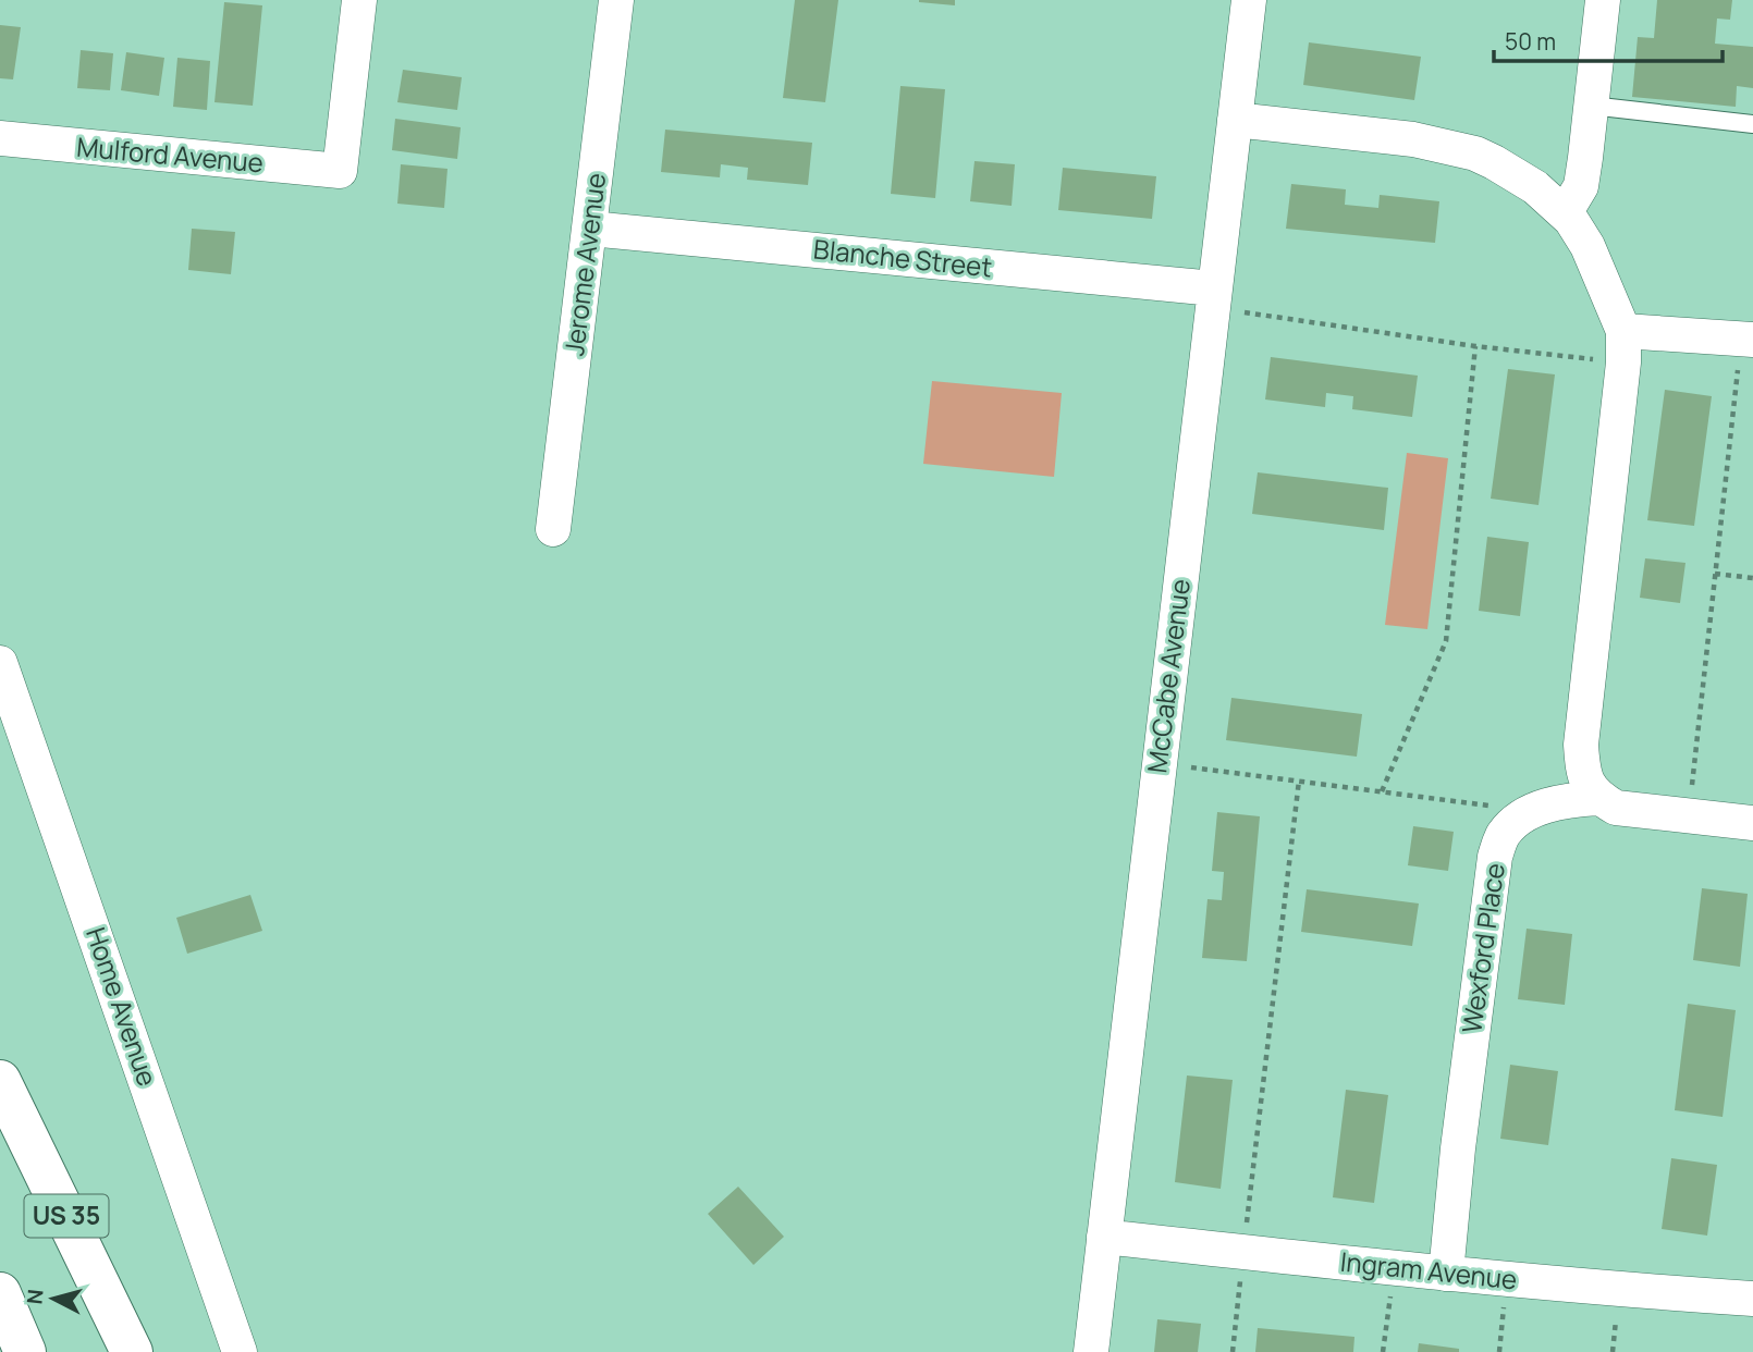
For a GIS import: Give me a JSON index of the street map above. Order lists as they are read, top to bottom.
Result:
{
  "streets": {
    "highway": ["US 35"],
    "street": [
      "Mulford Avenue",
      "Blanche Street",
      "Jerome Avenue",
      "McCabe Avenue",
      "Wexford Place",
      "Home Avenue",
      "Ingram Avenue"
    ]
  },
  "crossings": [
    ["Blanche Street", "Jerome Avenue"],
    ["Blanche Street", "McCabe Avenue"],
    ["McCabe Avenue", "Ingram Avenue"],
    ["Wexford Place", "Ingram Avenue"]
  ],
  "scale_bar": "50 m",
  "north": "left"
}
